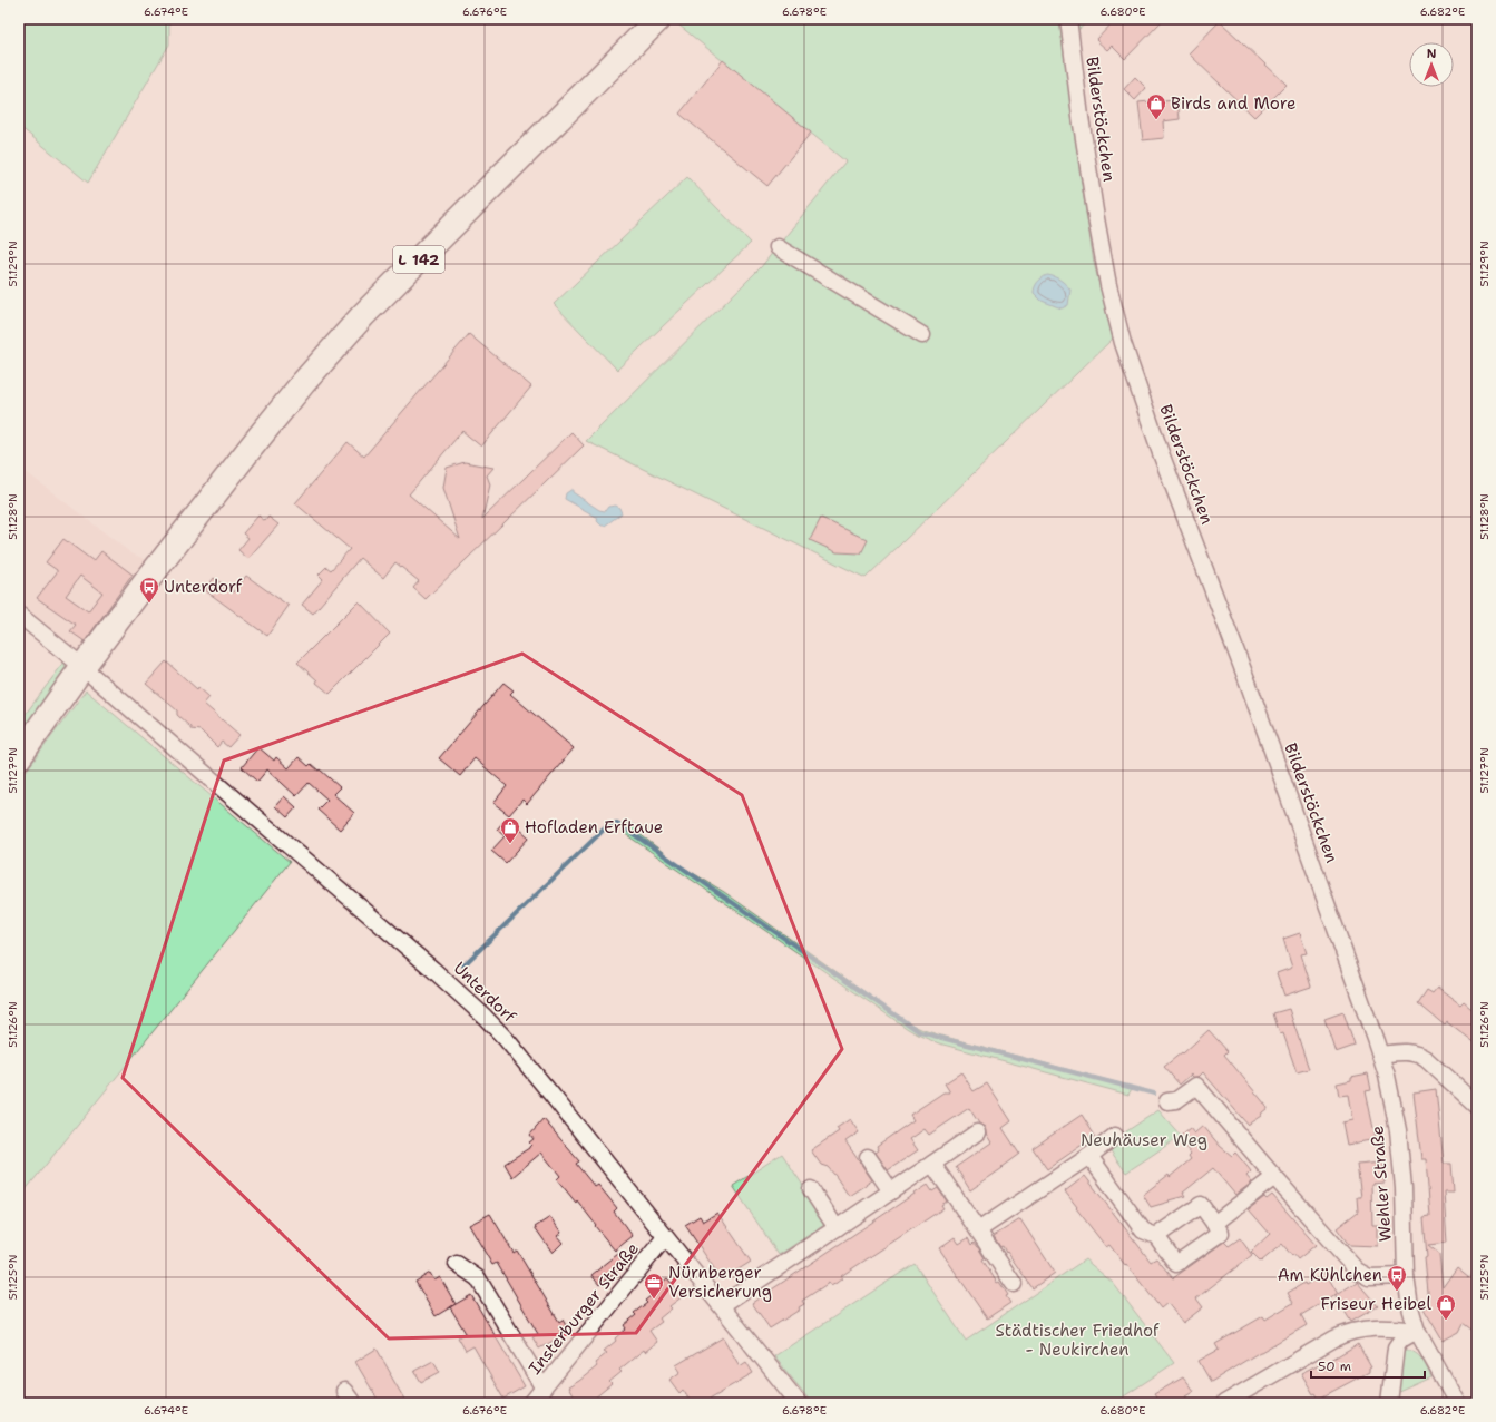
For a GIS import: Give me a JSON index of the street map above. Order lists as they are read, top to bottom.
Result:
{
  "streets": {
    "main road": ["L 142"],
    "street": [
      "Bilderstöckchen",
      "Unterdorf",
      "Wehler Straße",
      "Insterburger Straße"
    ]
  },
  "crossings": [
    ["Bilderstöckchen", "Wehler Straße"],
    ["L 142", "Unterdorf"],
    ["Unterdorf", "Insterburger Straße"]
  ],
  "parks": ["Neuhäuser Weg", "Städtischer Friedhof - Neukirchen"],
  "places": {
    "shop": ["Birds and More", "Hofladen Erftaue", "Friseur Heibel"],
    "bus stop": ["Unterdorf", "Am Kühlchen"],
    "office": ["Nürnberger Versicherung"]
  },
  "scale_bar": "50 m",
  "north": "top",
  "coordinates": [
    "6.674°E",
    "6.676°E",
    "6.678°E",
    "6.680°E",
    "6.682°E",
    "51.129°N",
    "51.128°N",
    "51.127°N",
    "51.126°N",
    "51.125°N"
  ]
}
